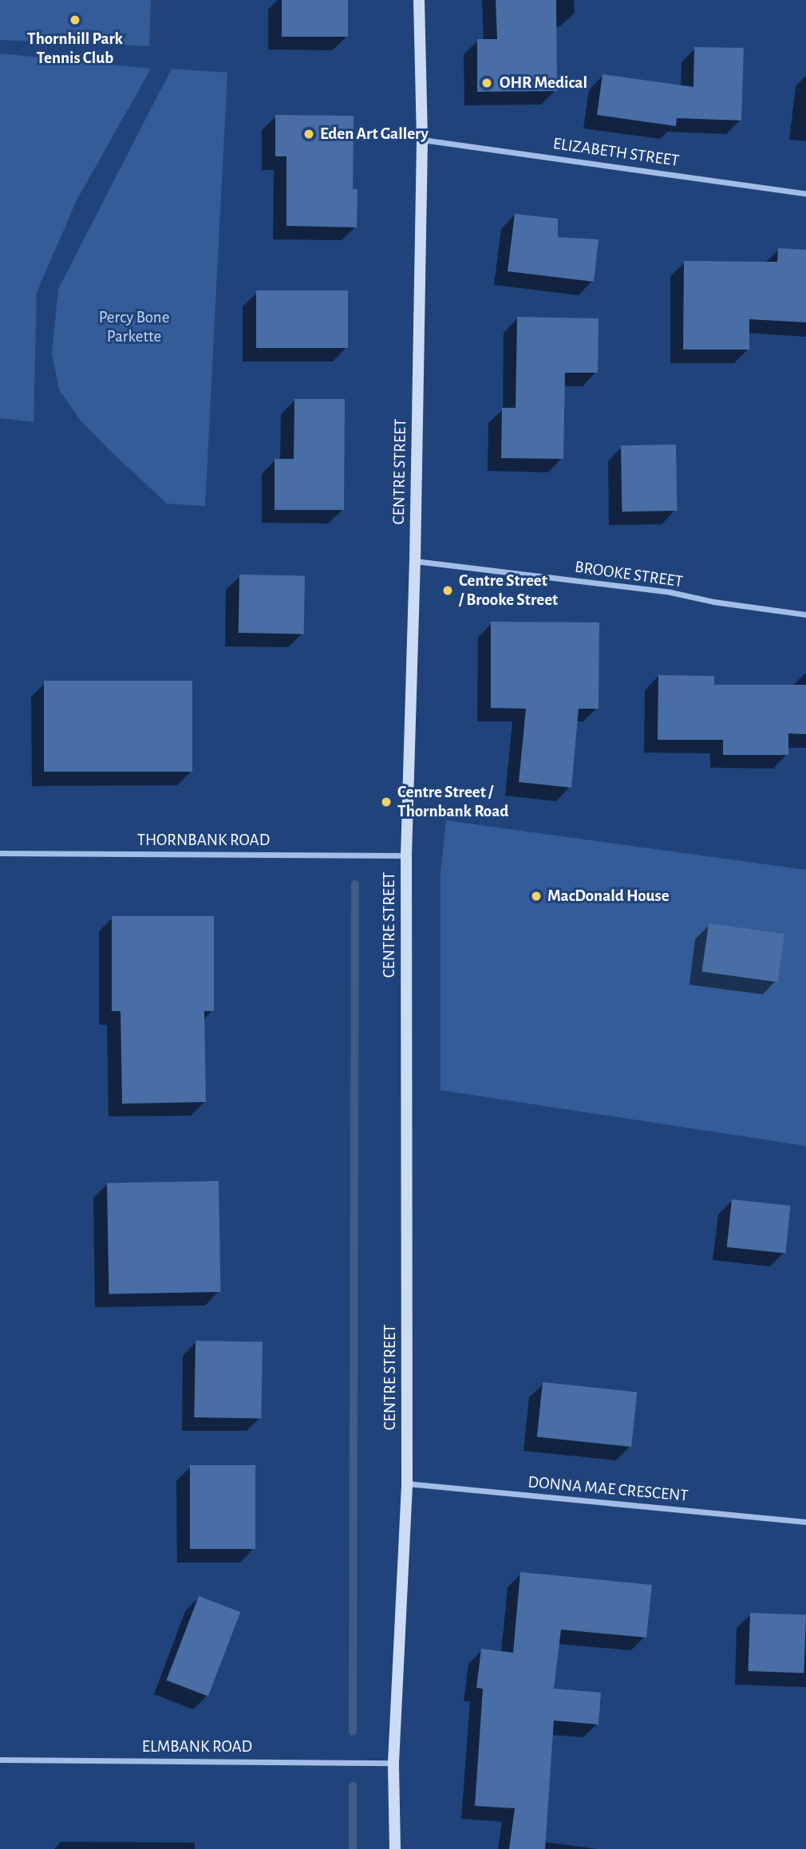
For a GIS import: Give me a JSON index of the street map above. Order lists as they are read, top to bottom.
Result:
{
  "streets": {
    "main road": ["CENTRE STREET"],
    "street": [
      "ELIZABETH STREET",
      "BROOKE STREET",
      "THORNBANK ROAD",
      "DONNA MAE CRESCENT",
      "ELMBANK ROAD"
    ]
  },
  "crossings": [
    ["ELIZABETH STREET", "CENTRE STREET"],
    ["CENTRE STREET", "BROOKE STREET"],
    ["CENTRE STREET", "THORNBANK ROAD"],
    ["CENTRE STREET", "DONNA MAE CRESCENT"],
    ["CENTRE STREET", "ELMBANK ROAD"]
  ],
  "parks": ["Percy Bone Parkette"],
  "places": [
    "Thornhill Park Tennis Club",
    "OHR Medical",
    "Eden Art Gallery",
    "Centre Street / Brooke Street",
    "Centre Street / Thornbank Road",
    "MacDonald House"
  ]
}
